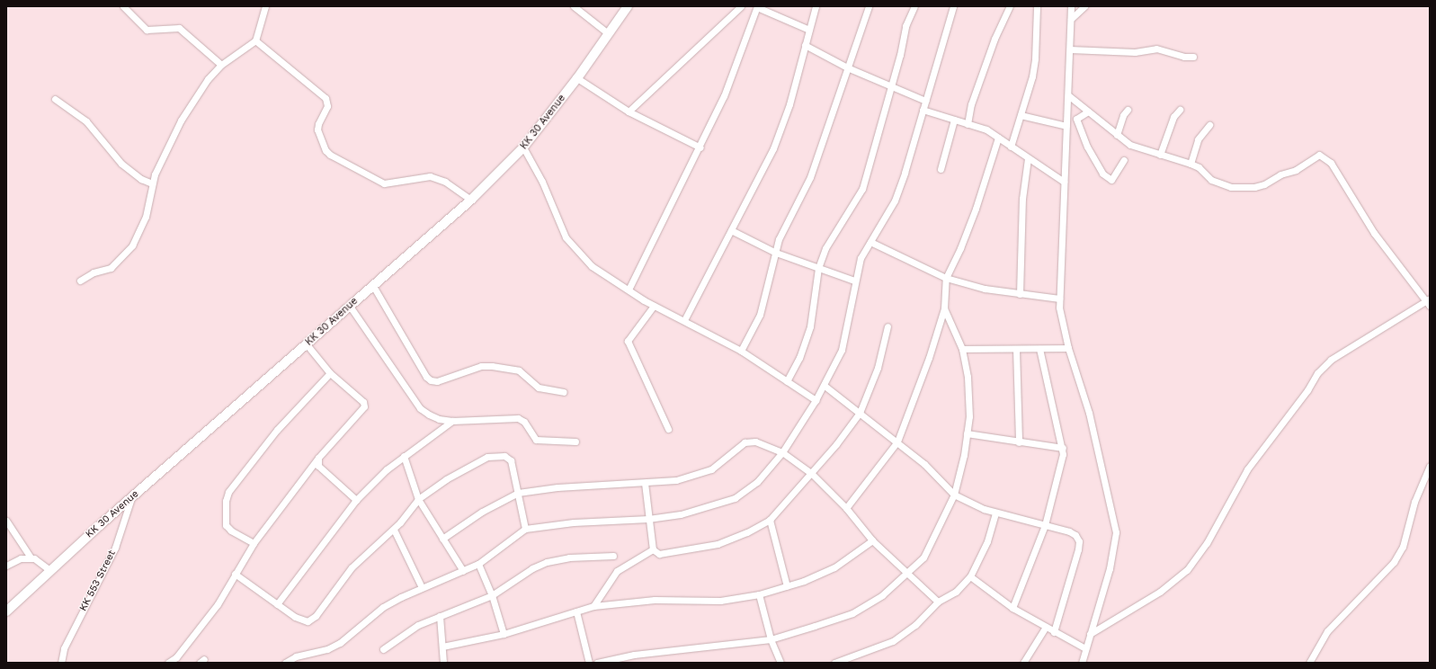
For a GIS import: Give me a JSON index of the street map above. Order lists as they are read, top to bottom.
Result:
{
  "streets": {
    "main road": ["KK 30 Avenue"],
    "street": ["KK 553 Street"]
  },
  "crossings": [
    ["KK 30 Avenue", "KK 553 Street"]
  ]
}
